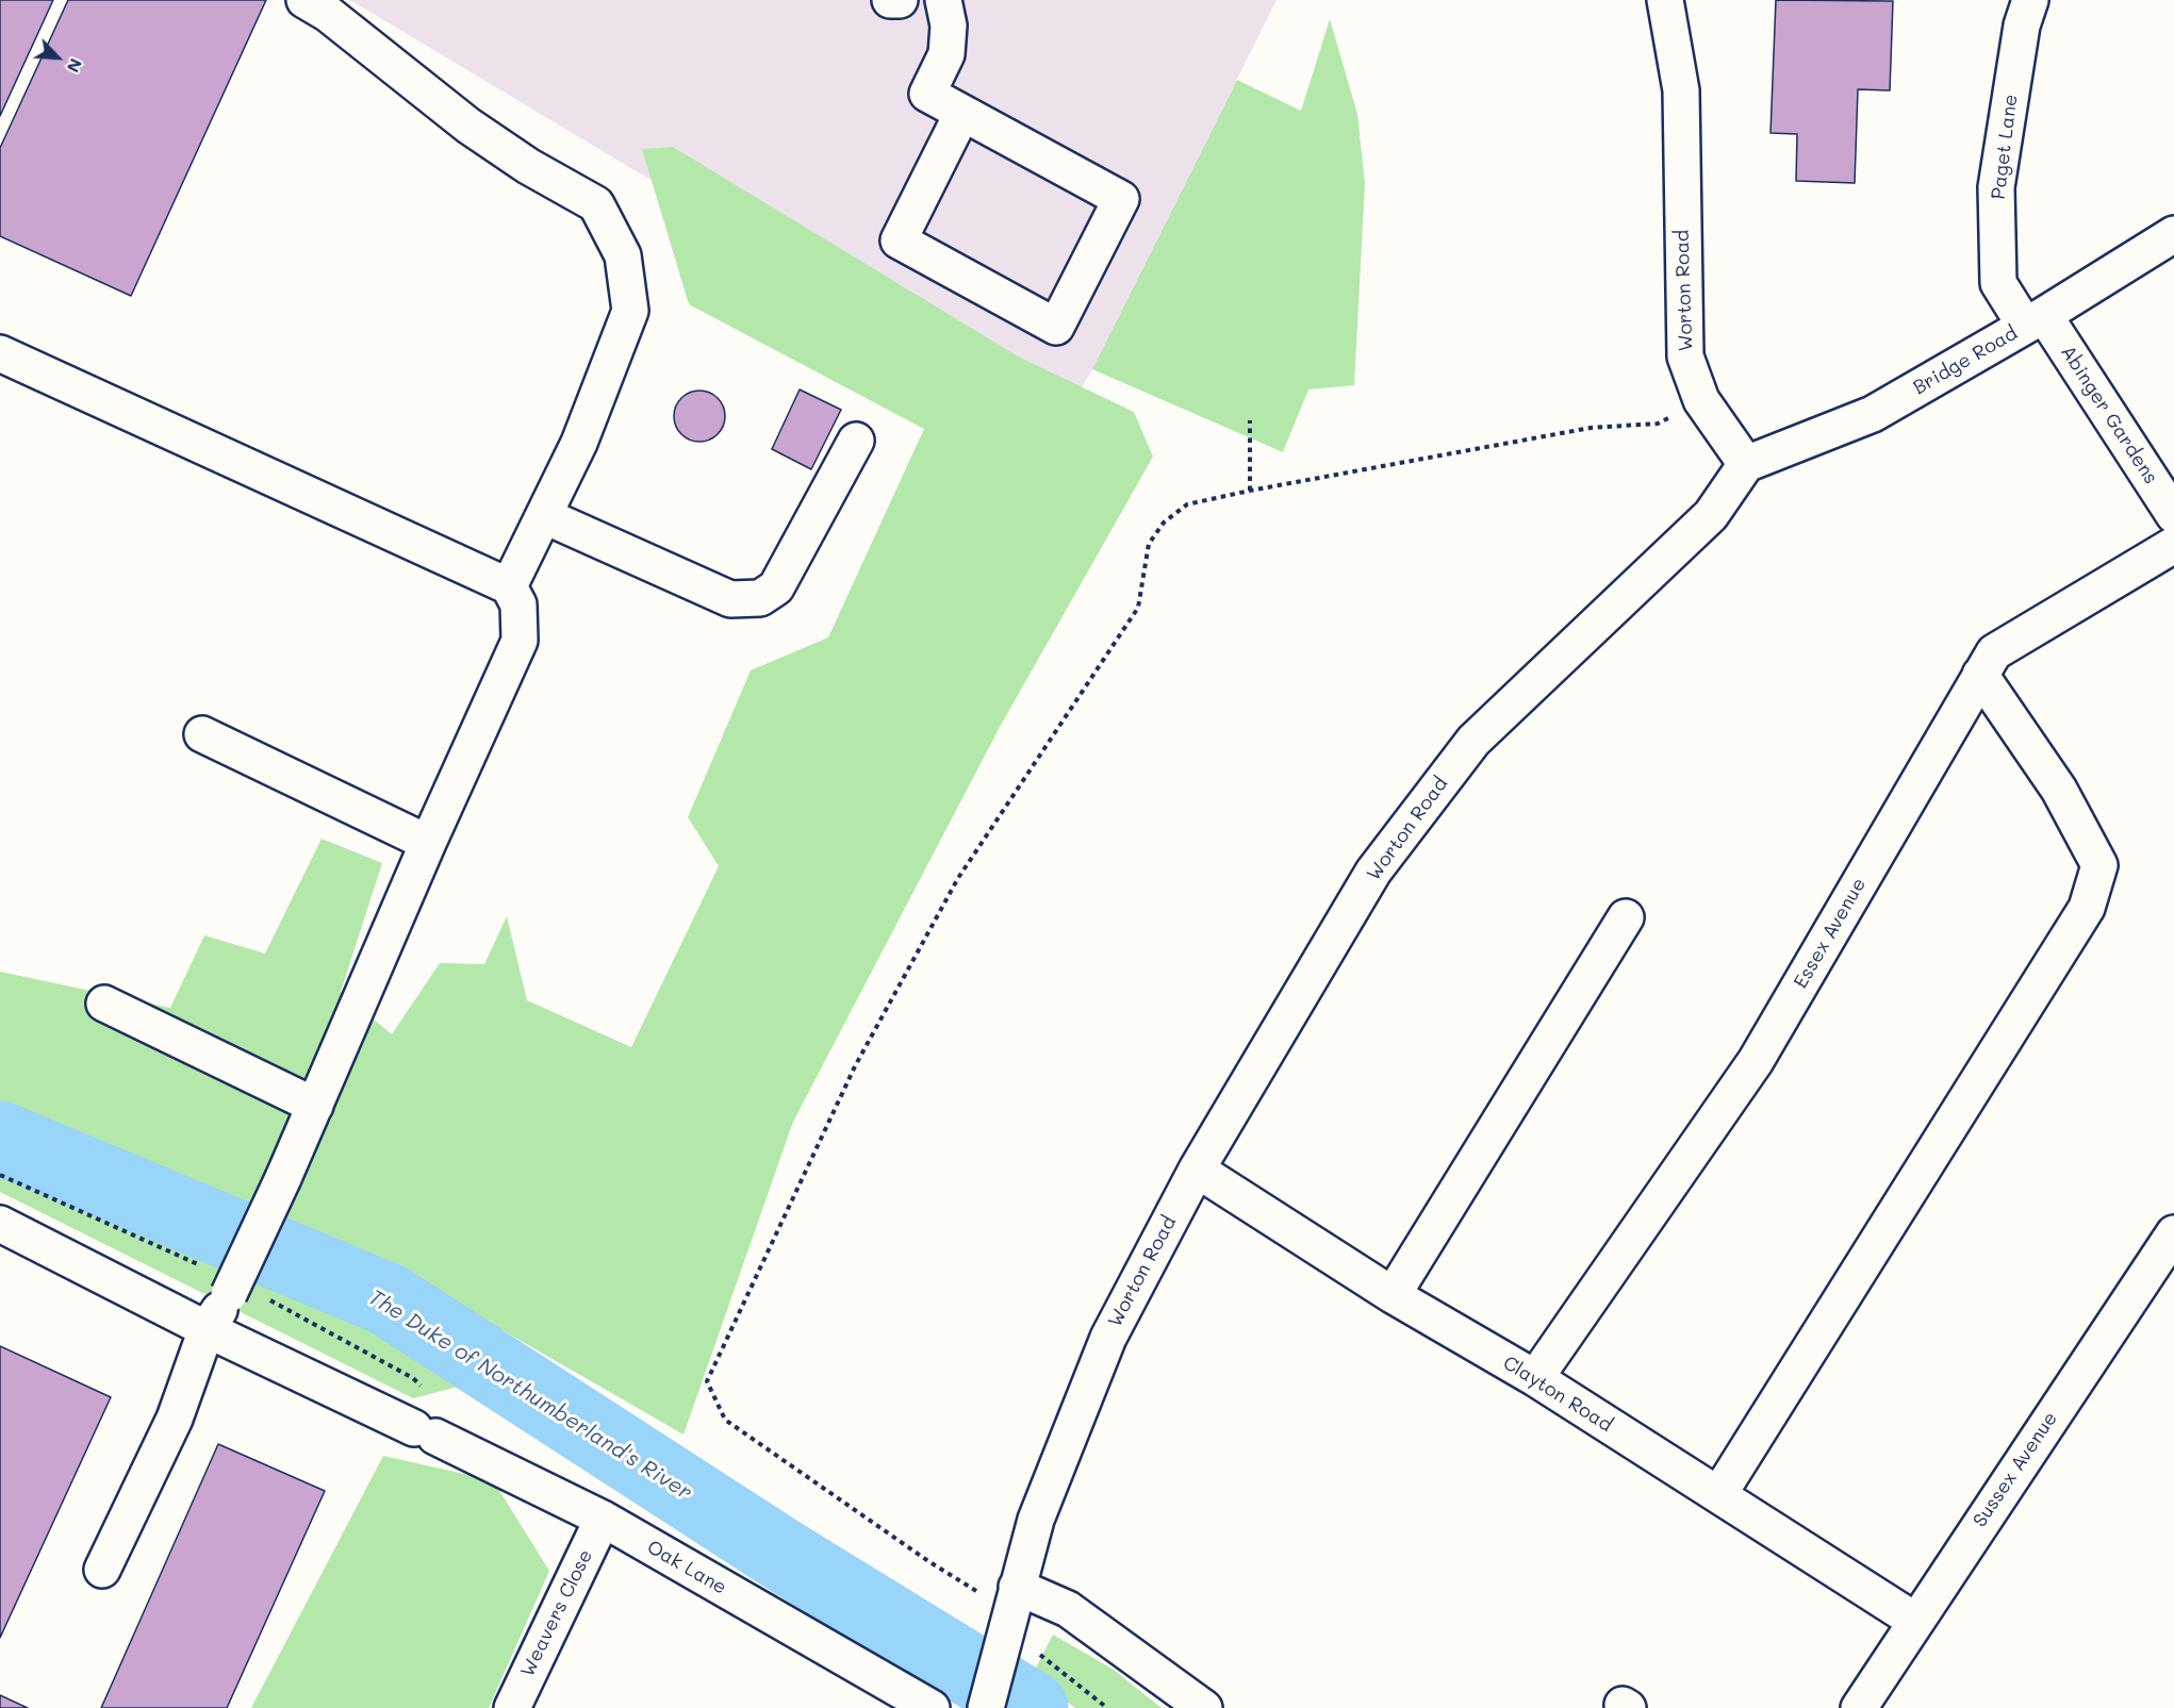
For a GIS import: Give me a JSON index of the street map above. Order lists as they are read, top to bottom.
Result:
{
  "streets": {
    "street": [
      "Paget Lane",
      "Worton Road",
      "Bridge Road",
      "Abinger Gardens",
      "Essex Avenue",
      "Clayton Road",
      "Sussex Avenue",
      "Oak Lane",
      "Weavers Close"
    ]
  },
  "crossings": [
    ["Paget Lane", "Bridge Road"],
    ["Paget Lane", "Abinger Gardens"],
    ["Worton Road", "Bridge Road"],
    ["Worton Road", "Clayton Road"],
    ["Bridge Road", "Abinger Gardens"],
    ["Essex Avenue", "Clayton Road"],
    ["Clayton Road", "Sussex Avenue"],
    ["Oak Lane", "Weavers Close"]
  ],
  "water": ["The Duke of Northumberland's River"],
  "north": "bottom right"
}
